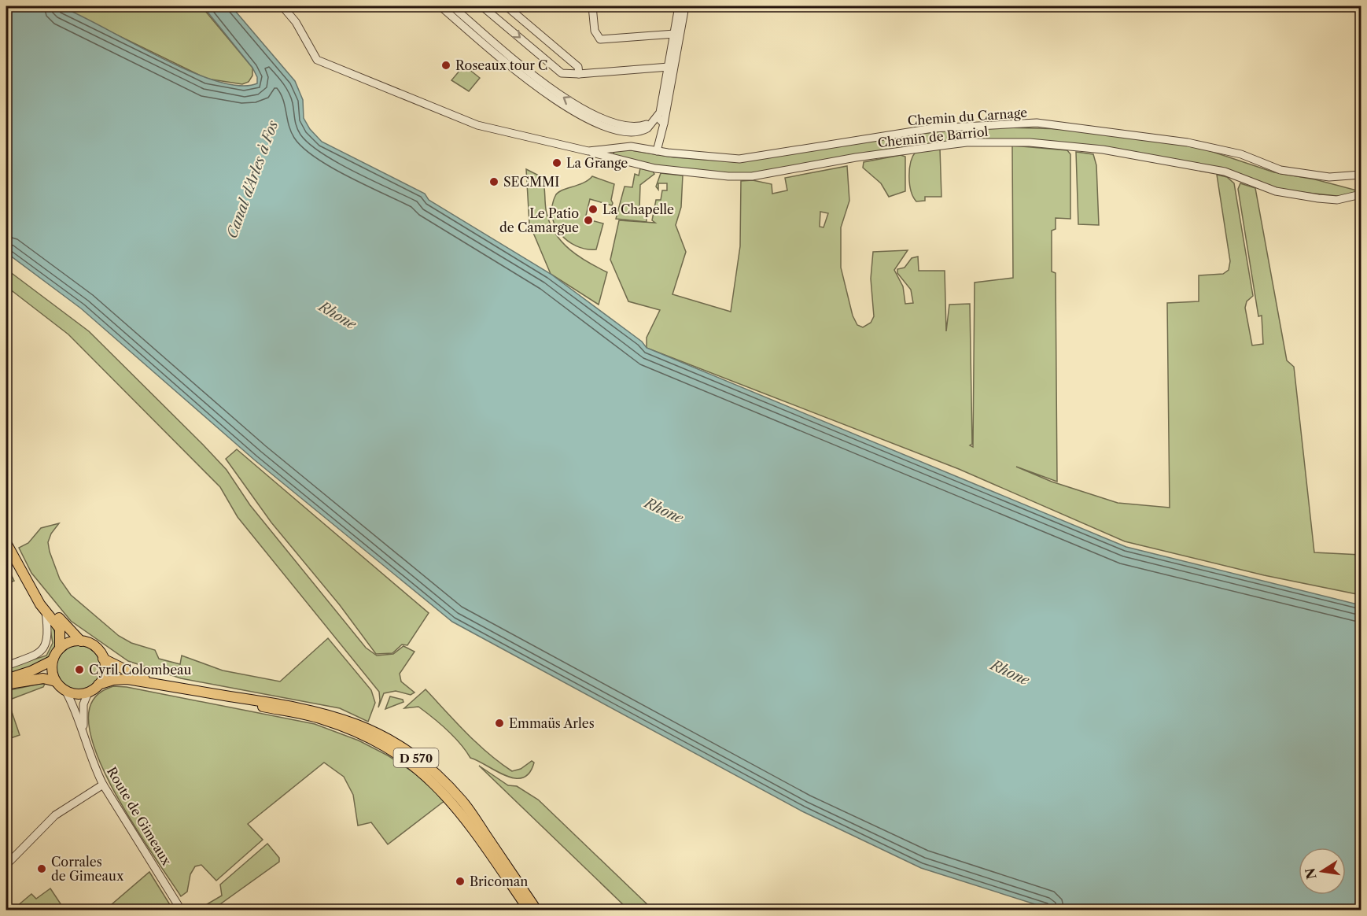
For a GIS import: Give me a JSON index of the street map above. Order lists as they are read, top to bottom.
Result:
{
  "streets": {
    "main road": ["D 570", "Route de Gimeaux"],
    "street": ["Chemin du Carnage", "Chemin de Barriol"]
  },
  "crossings": [
    ["Chemin du Carnage", "Chemin de Barriol"],
    ["D 570", "Route de Gimeaux"]
  ],
  "water": ["Canal d'Arles à Fos", "Rhone"],
  "places": [
    "Roseaux tour C",
    "La Grange",
    "SECMMI",
    "La Chapelle",
    "Le Patio de Camargue",
    "Cyril Colombeau",
    "Emmaüs Arles",
    "Corrales de Gimeaux",
    "Bricoman"
  ],
  "north": "left"
}
